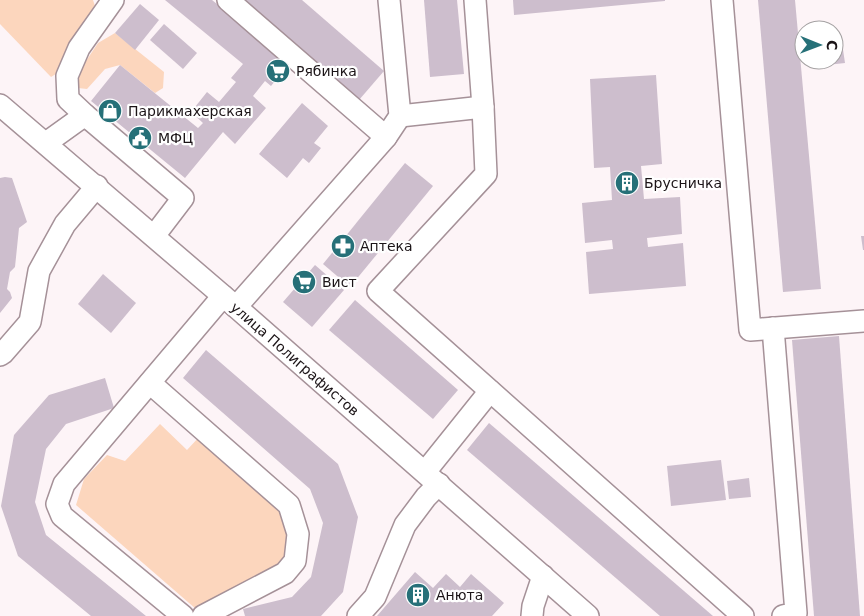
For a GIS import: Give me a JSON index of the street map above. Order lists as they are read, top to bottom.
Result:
{
  "streets": {
    "street": ["улица Полиграфистов"]
  },
  "places": {
    "supermarket": ["Рябинка", "Вист"],
    "shop": ["Парикмахерская"],
    "public building": ["МФЦ"],
    "building": ["Брусничка", "Анюта"],
    "pharmacy": ["Аптека"]
  },
  "north": "right"
}
